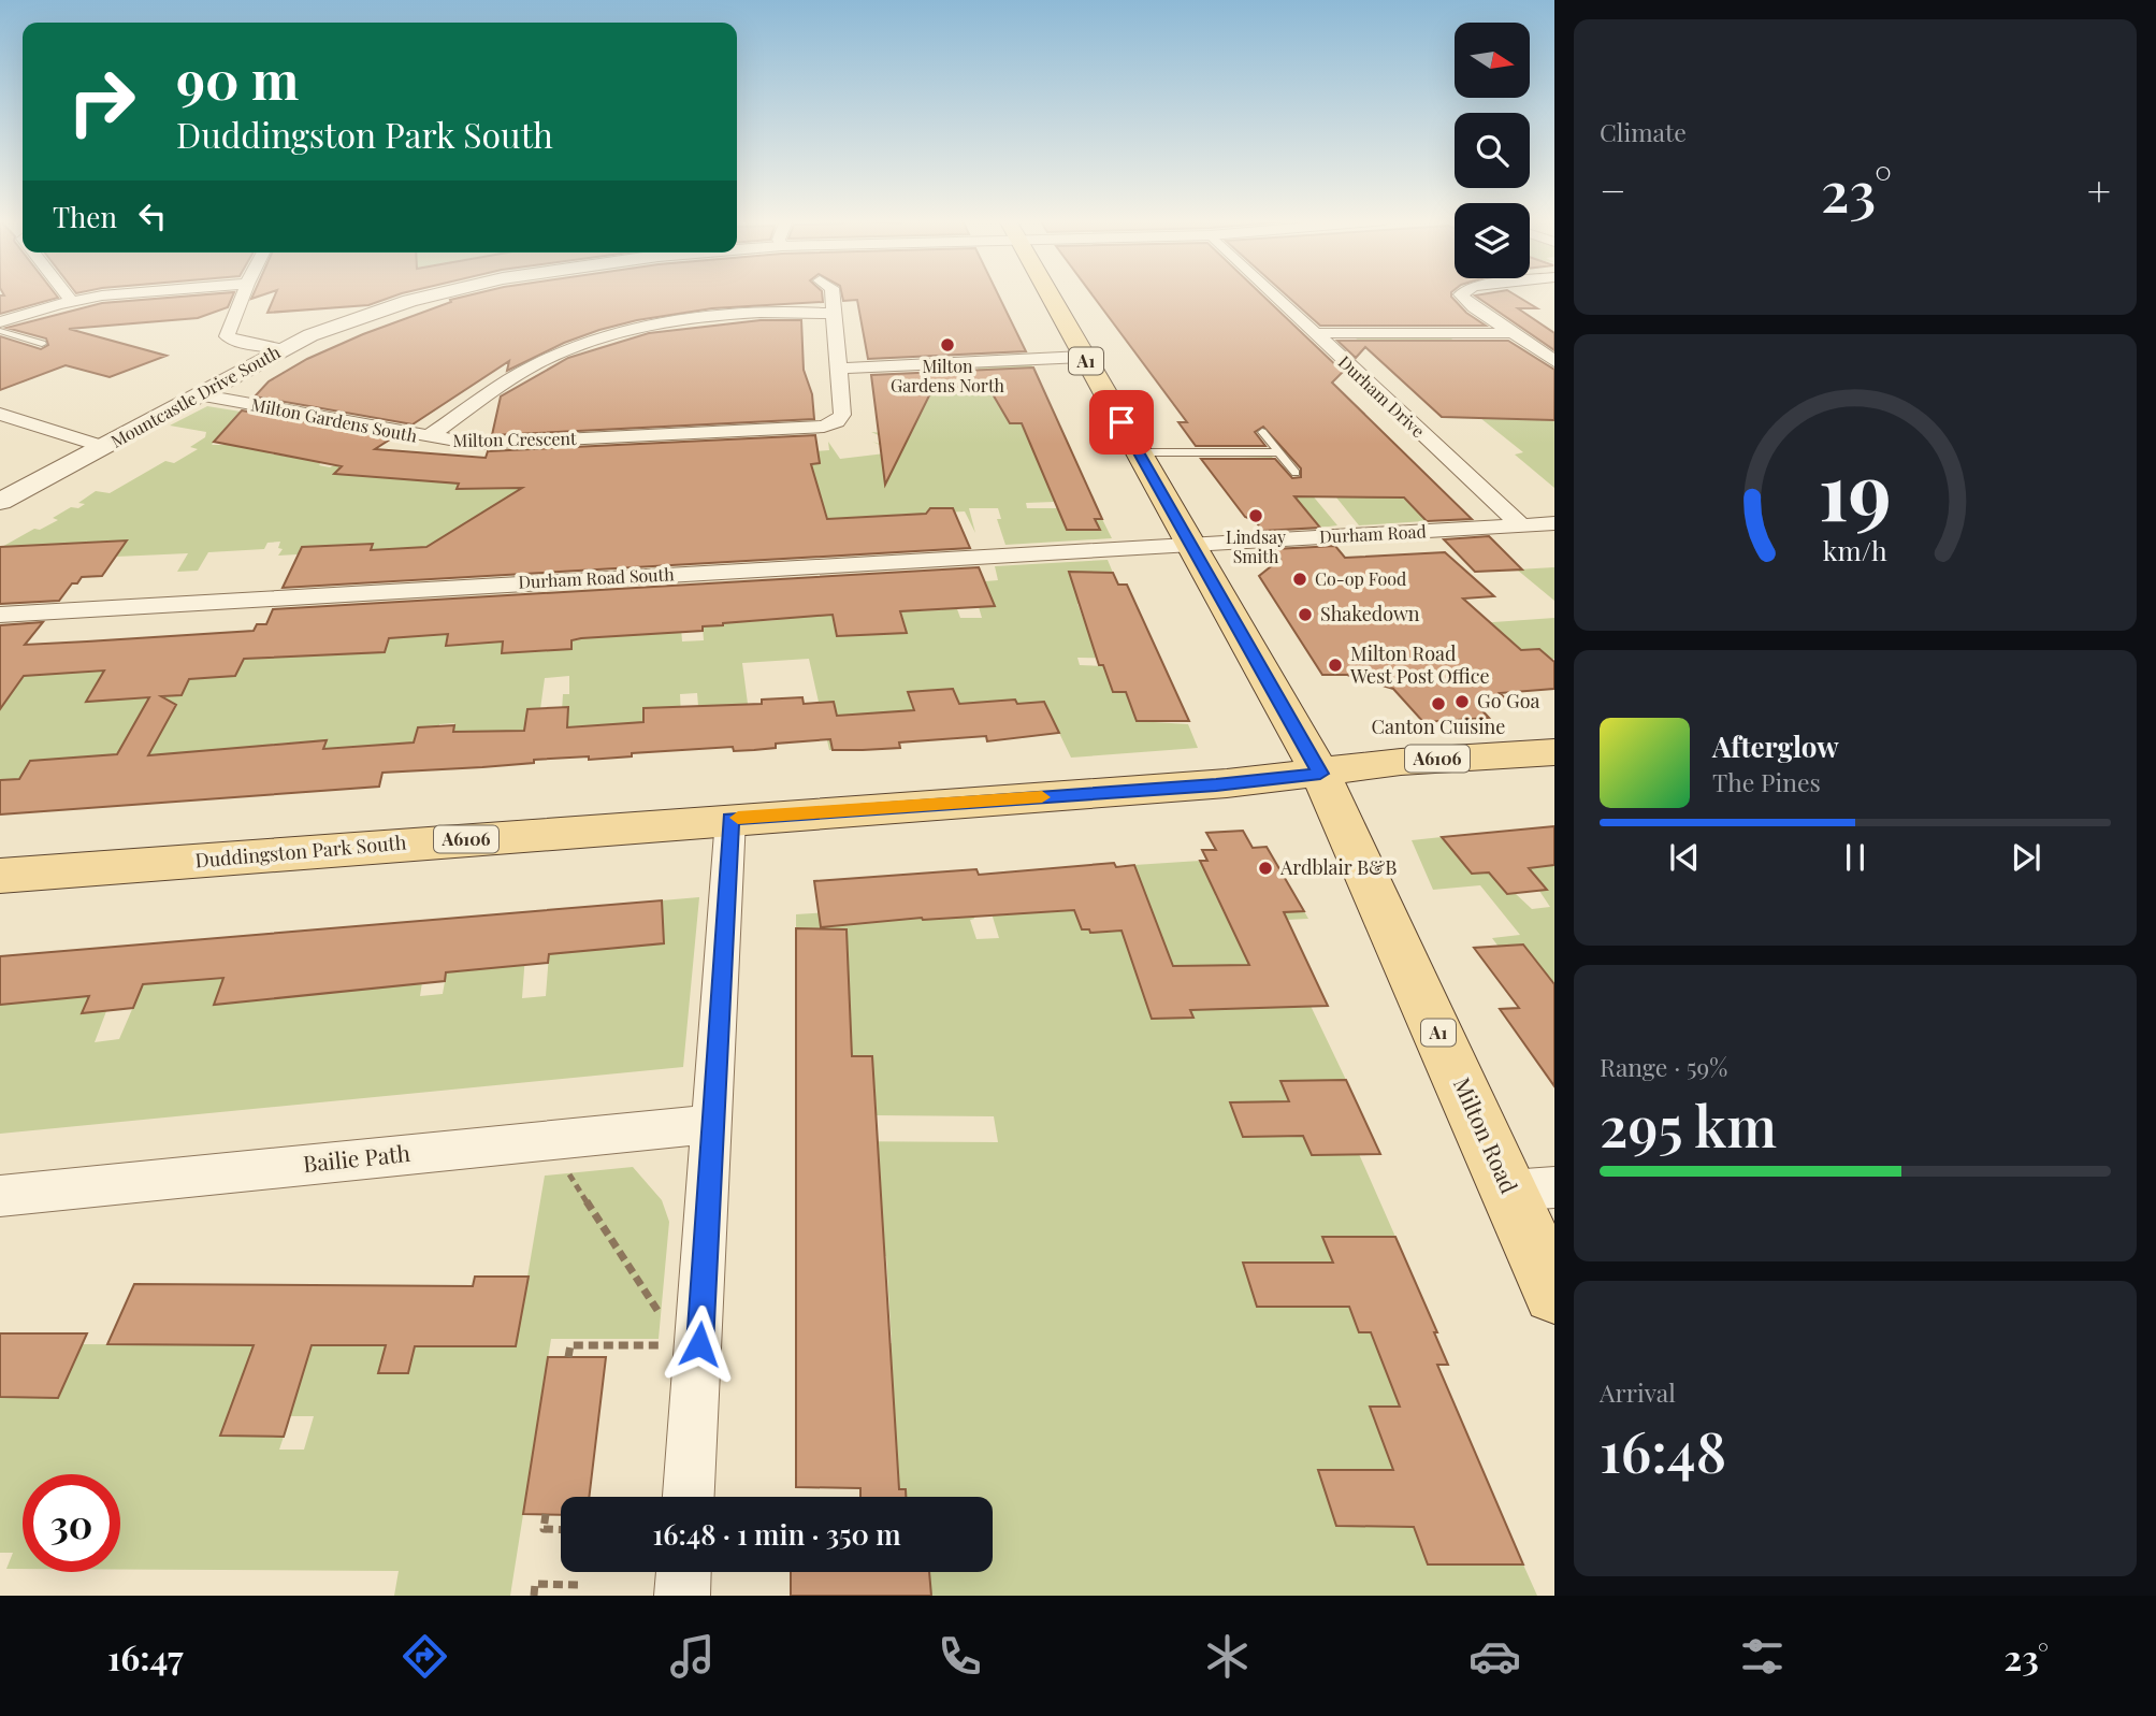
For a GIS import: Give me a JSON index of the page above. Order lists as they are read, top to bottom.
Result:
{
  "streets": {
    "main road": [
      "A1",
      "A6106",
      "Duddingston Park South",
      "Milton Road"
    ],
    "street": [
      "Mountcastle Drive South",
      "Durham Drive",
      "Milton Gardens South",
      "Milton Crescent",
      "Durham Road",
      "Durham Road South",
      "Bailie Path"
    ]
  },
  "crossings": [
    ["A1", "Durham Road"],
    ["A1", "Durham Road South"],
    ["A1", "A6106"],
    ["A1", "Duddingston Park South"],
    ["A1", "Milton Road"],
    ["Mountcastle Drive South", "Milton Gardens South"],
    ["Durham Drive", "Durham Road"],
    ["Milton Gardens South", "Milton Crescent"],
    ["Durham Road", "Durham Road South"],
    ["A6106", "Duddingston Park South"],
    ["A6106", "Milton Road"],
    ["Duddingston Park South", "Milton Road"]
  ],
  "places": [
    "Milton Gardens North",
    "Lindsay Smith",
    "Co-op Food",
    "Shakedown",
    "Milton Road West Post Office",
    "Go Goa",
    "Canton Cuisine",
    "Ardblair B&B"
  ],
  "north": "right",
  "page": {
    "tile": [
      "Climate",
      ["Range · 59%", "295 km"],
      ["Arrival", "16:48"]
    ],
    "turn": ["90 m", "Duddingston Park South"],
    "heat": ["−", "23°", "+"],
    "then": "Then",
    "song": ["Afterglow", "The Pines"],
    "limit": "30",
    "trip": "16:48 · 1 min · 350 m",
    "tabs": ["16:47", "23°"],
    "gauge": ["19", "km/h"]
  }
}
